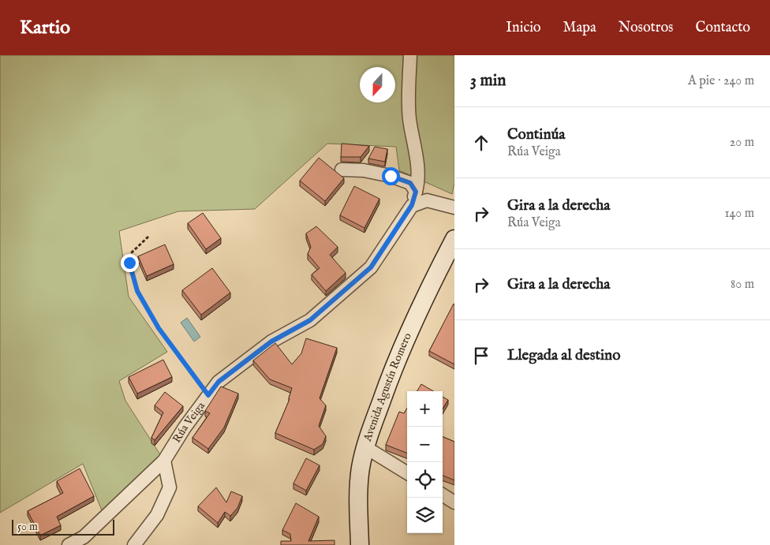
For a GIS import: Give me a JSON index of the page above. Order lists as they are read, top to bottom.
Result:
{
  "streets": {
    "street": ["Avenida Agustín Romero", "Rúa Veiga"]
  },
  "scale_bar": "50 m",
  "north": "bottom",
  "page": {
    "header": "Kartio",
    "nav": [
      "Inicio",
      "Mapa",
      "Nosotros",
      "Contacto"
    ],
    "heading": ["3 min", "A pie · 240 m"],
    "list": [
      ["Continúa", "Rúa Veiga", "20 m"],
      ["Gira a la derecha", "Rúa Veiga", "140 m"],
      ["Gira a la derecha", "80 m"],
      "Llegada al destino"
    ],
    "map_buttons": ["+", "−"],
    "scale": "50 m"
  }
}
